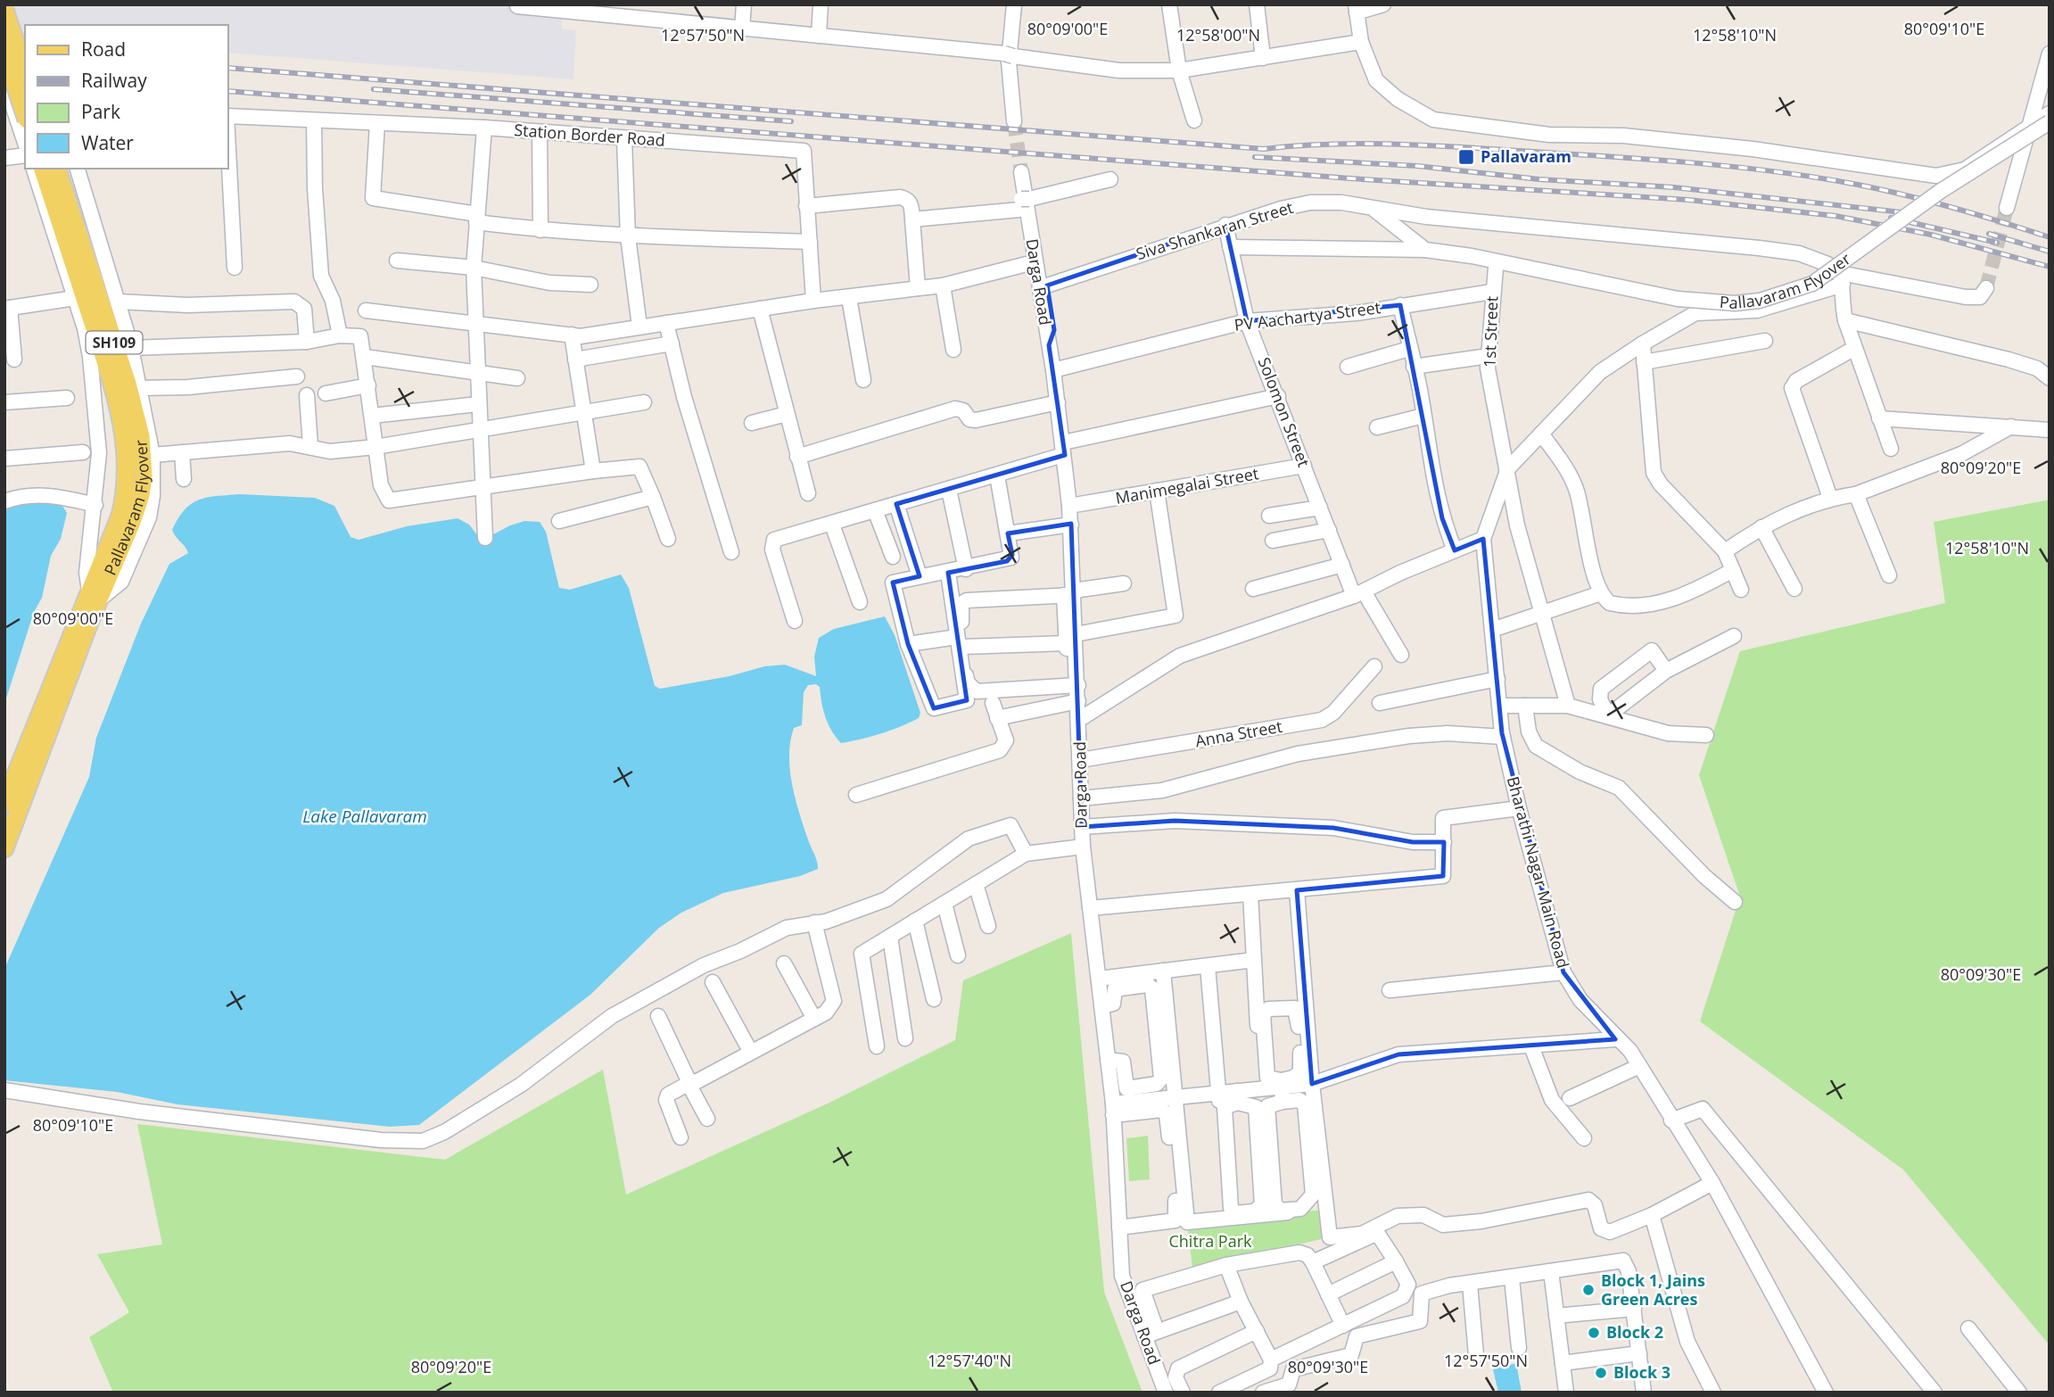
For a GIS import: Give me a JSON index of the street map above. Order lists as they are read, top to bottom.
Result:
{
  "streets": {
    "main road": ["Pallavaram Flyover", "SH109"],
    "street": [
      "Station Border Road",
      "Siva Shankaran Street",
      "Darga Road",
      "PV Aachartya Street",
      "1st Street",
      "Solomon Street",
      "Manimegalai Street",
      "Anna Street",
      "Bharathi Nagar Main Road"
    ]
  },
  "crossings": [
    ["Siva Shankaran Street", "Solomon Street"],
    ["Pallavaram Flyover", "SH109"],
    ["Darga Road", "PV Aachartya Street"],
    ["Darga Road", "Manimegalai Street"],
    ["Darga Road", "Anna Street"],
    ["PV Aachartya Street", "1st Street"],
    ["PV Aachartya Street", "Solomon Street"],
    ["1st Street", "Bharathi Nagar Main Road"],
    ["Solomon Street", "Manimegalai Street"]
  ],
  "water": ["Lake Pallavaram"],
  "parks": ["Chitra Park"],
  "places": {
    "transit": ["Pallavaram"],
    "other": ["Block 1, Jains Green Acres", "Block 2", "Block 3"]
  },
  "legend": [
    "Road",
    "Railway",
    "Park",
    "Water"
  ],
  "coordinates": [
    "80°09'00\"E",
    "80°09'10\"E",
    "12°57'50\"N",
    "12°58'00\"N",
    "12°58'10\"N",
    "80°09'20\"E",
    "80°09'30\"E",
    "12°57'40\"N"
  ]
}
